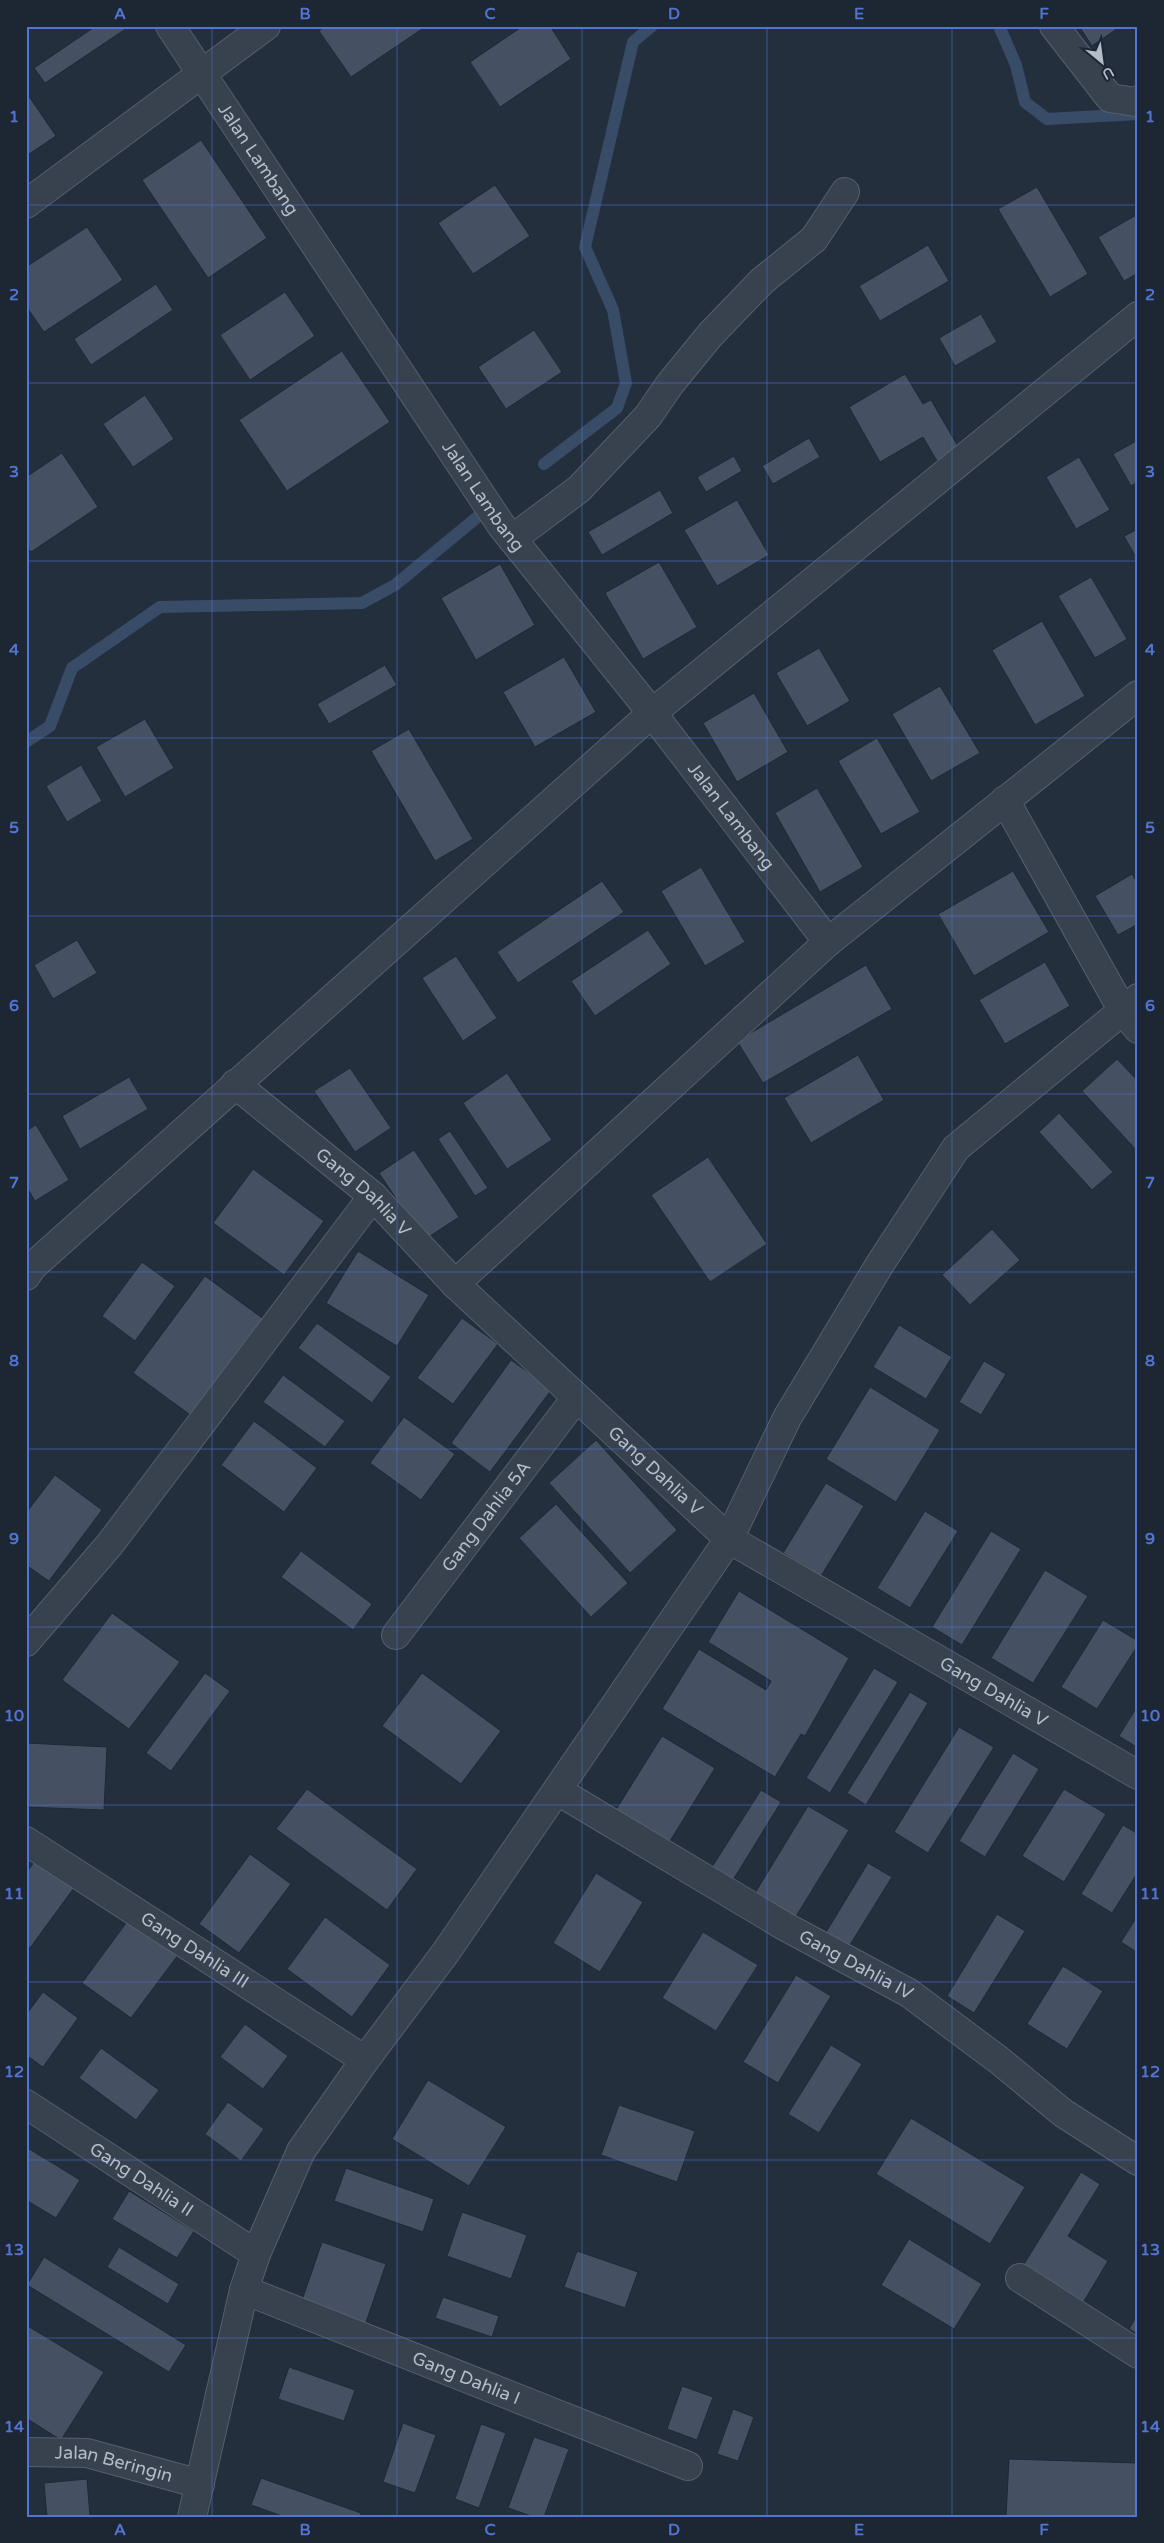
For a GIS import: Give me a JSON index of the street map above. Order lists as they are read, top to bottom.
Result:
{
  "streets": {
    "street": [
      "Jalan Lambang",
      "Gang Dahlia V",
      "Gang Dahlia 5A",
      "Gang Dahlia III",
      "Gang Dahlia IV",
      "Gang Dahlia II",
      "Gang Dahlia I",
      "Jalan Beringin"
    ]
  },
  "crossings": [
    ["Gang Dahlia V", "Gang Dahlia 5A"]
  ],
  "north": "bottom right",
  "grid": {
    "columns": [
      "A",
      "B",
      "C",
      "D",
      "E",
      "F"
    ],
    "rows": [
      "1",
      "2",
      "3",
      "4",
      "5",
      "6",
      "7",
      "8",
      "9",
      "10",
      "11",
      "12",
      "13",
      "14"
    ]
  }
}
